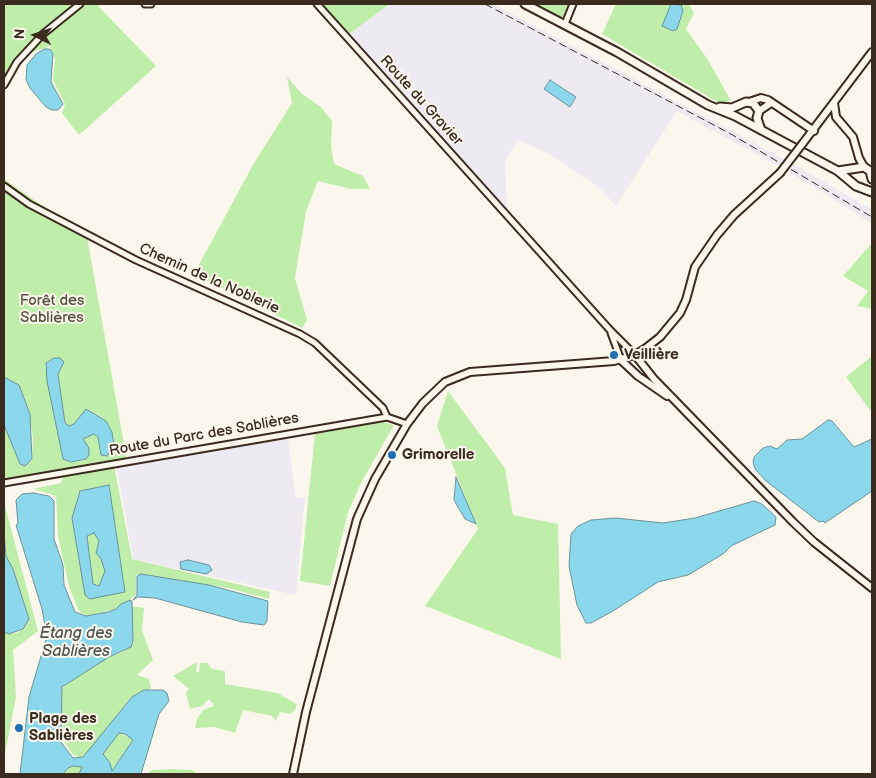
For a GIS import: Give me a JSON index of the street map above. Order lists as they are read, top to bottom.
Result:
{
  "streets": {
    "street": ["Route du Gravier", "Chemin de la Noblerie", "Route du Parc des Sablières"]
  },
  "crossings": [
    ["Chemin de la Noblerie", "Route du Parc des Sablières"]
  ],
  "water": ["Étang des Sablières"],
  "parks": ["Forêt des Sablières"],
  "places": ["Veillière", "Grimorelle", "Plage des Sablières"],
  "north": "left"
}
